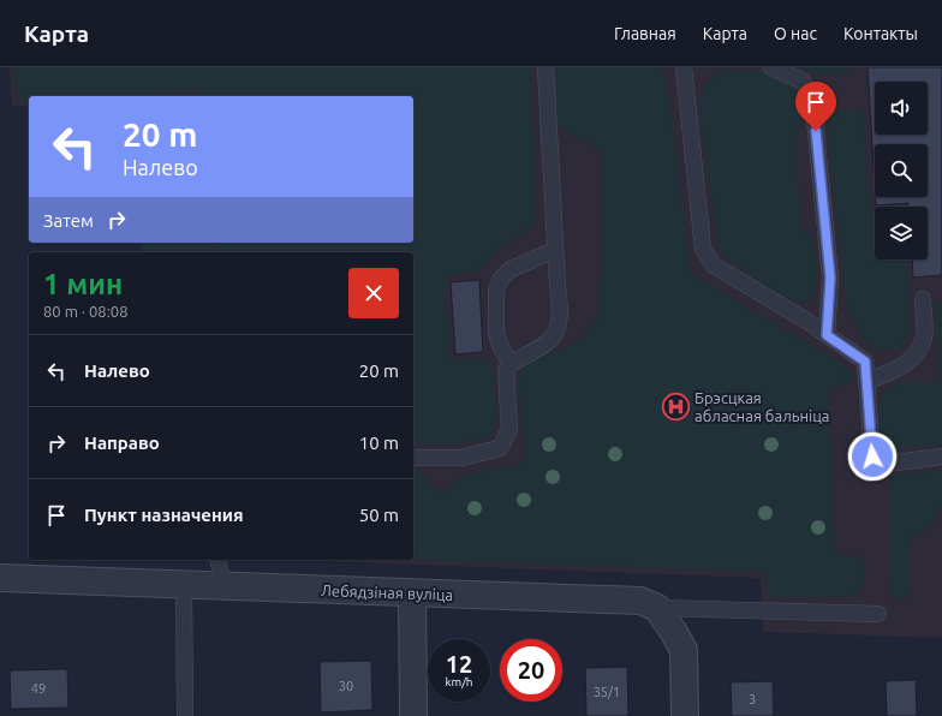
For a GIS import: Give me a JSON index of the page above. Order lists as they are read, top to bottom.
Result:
{
  "streets": {
    "street": ["Лебядзіная вуліца"]
  },
  "places": {
    "hospital": ["Брэсцкая абласная бальніца"]
  },
  "house_numbers": [
    "30",
    "49",
    "35/1",
    "3"
  ],
  "page": {
    "header": "Карта",
    "nav": [
      "Главная",
      "Карта",
      "О нас",
      "Контакты"
    ],
    "turn": ["20 m", "Налево"],
    "then": "Затем",
    "heading": ["1 мин", "80 m · 08:08"],
    "list": [
      {
        "name": "Налево",
        "value": "20 m"
      },
      {
        "name": "Направо",
        "value": "10 m"
      },
      {
        "name": "Пункт назначения",
        "value": "50 m"
      }
    ],
    "speed": "12 km/h",
    "limit": "20"
  }
}
